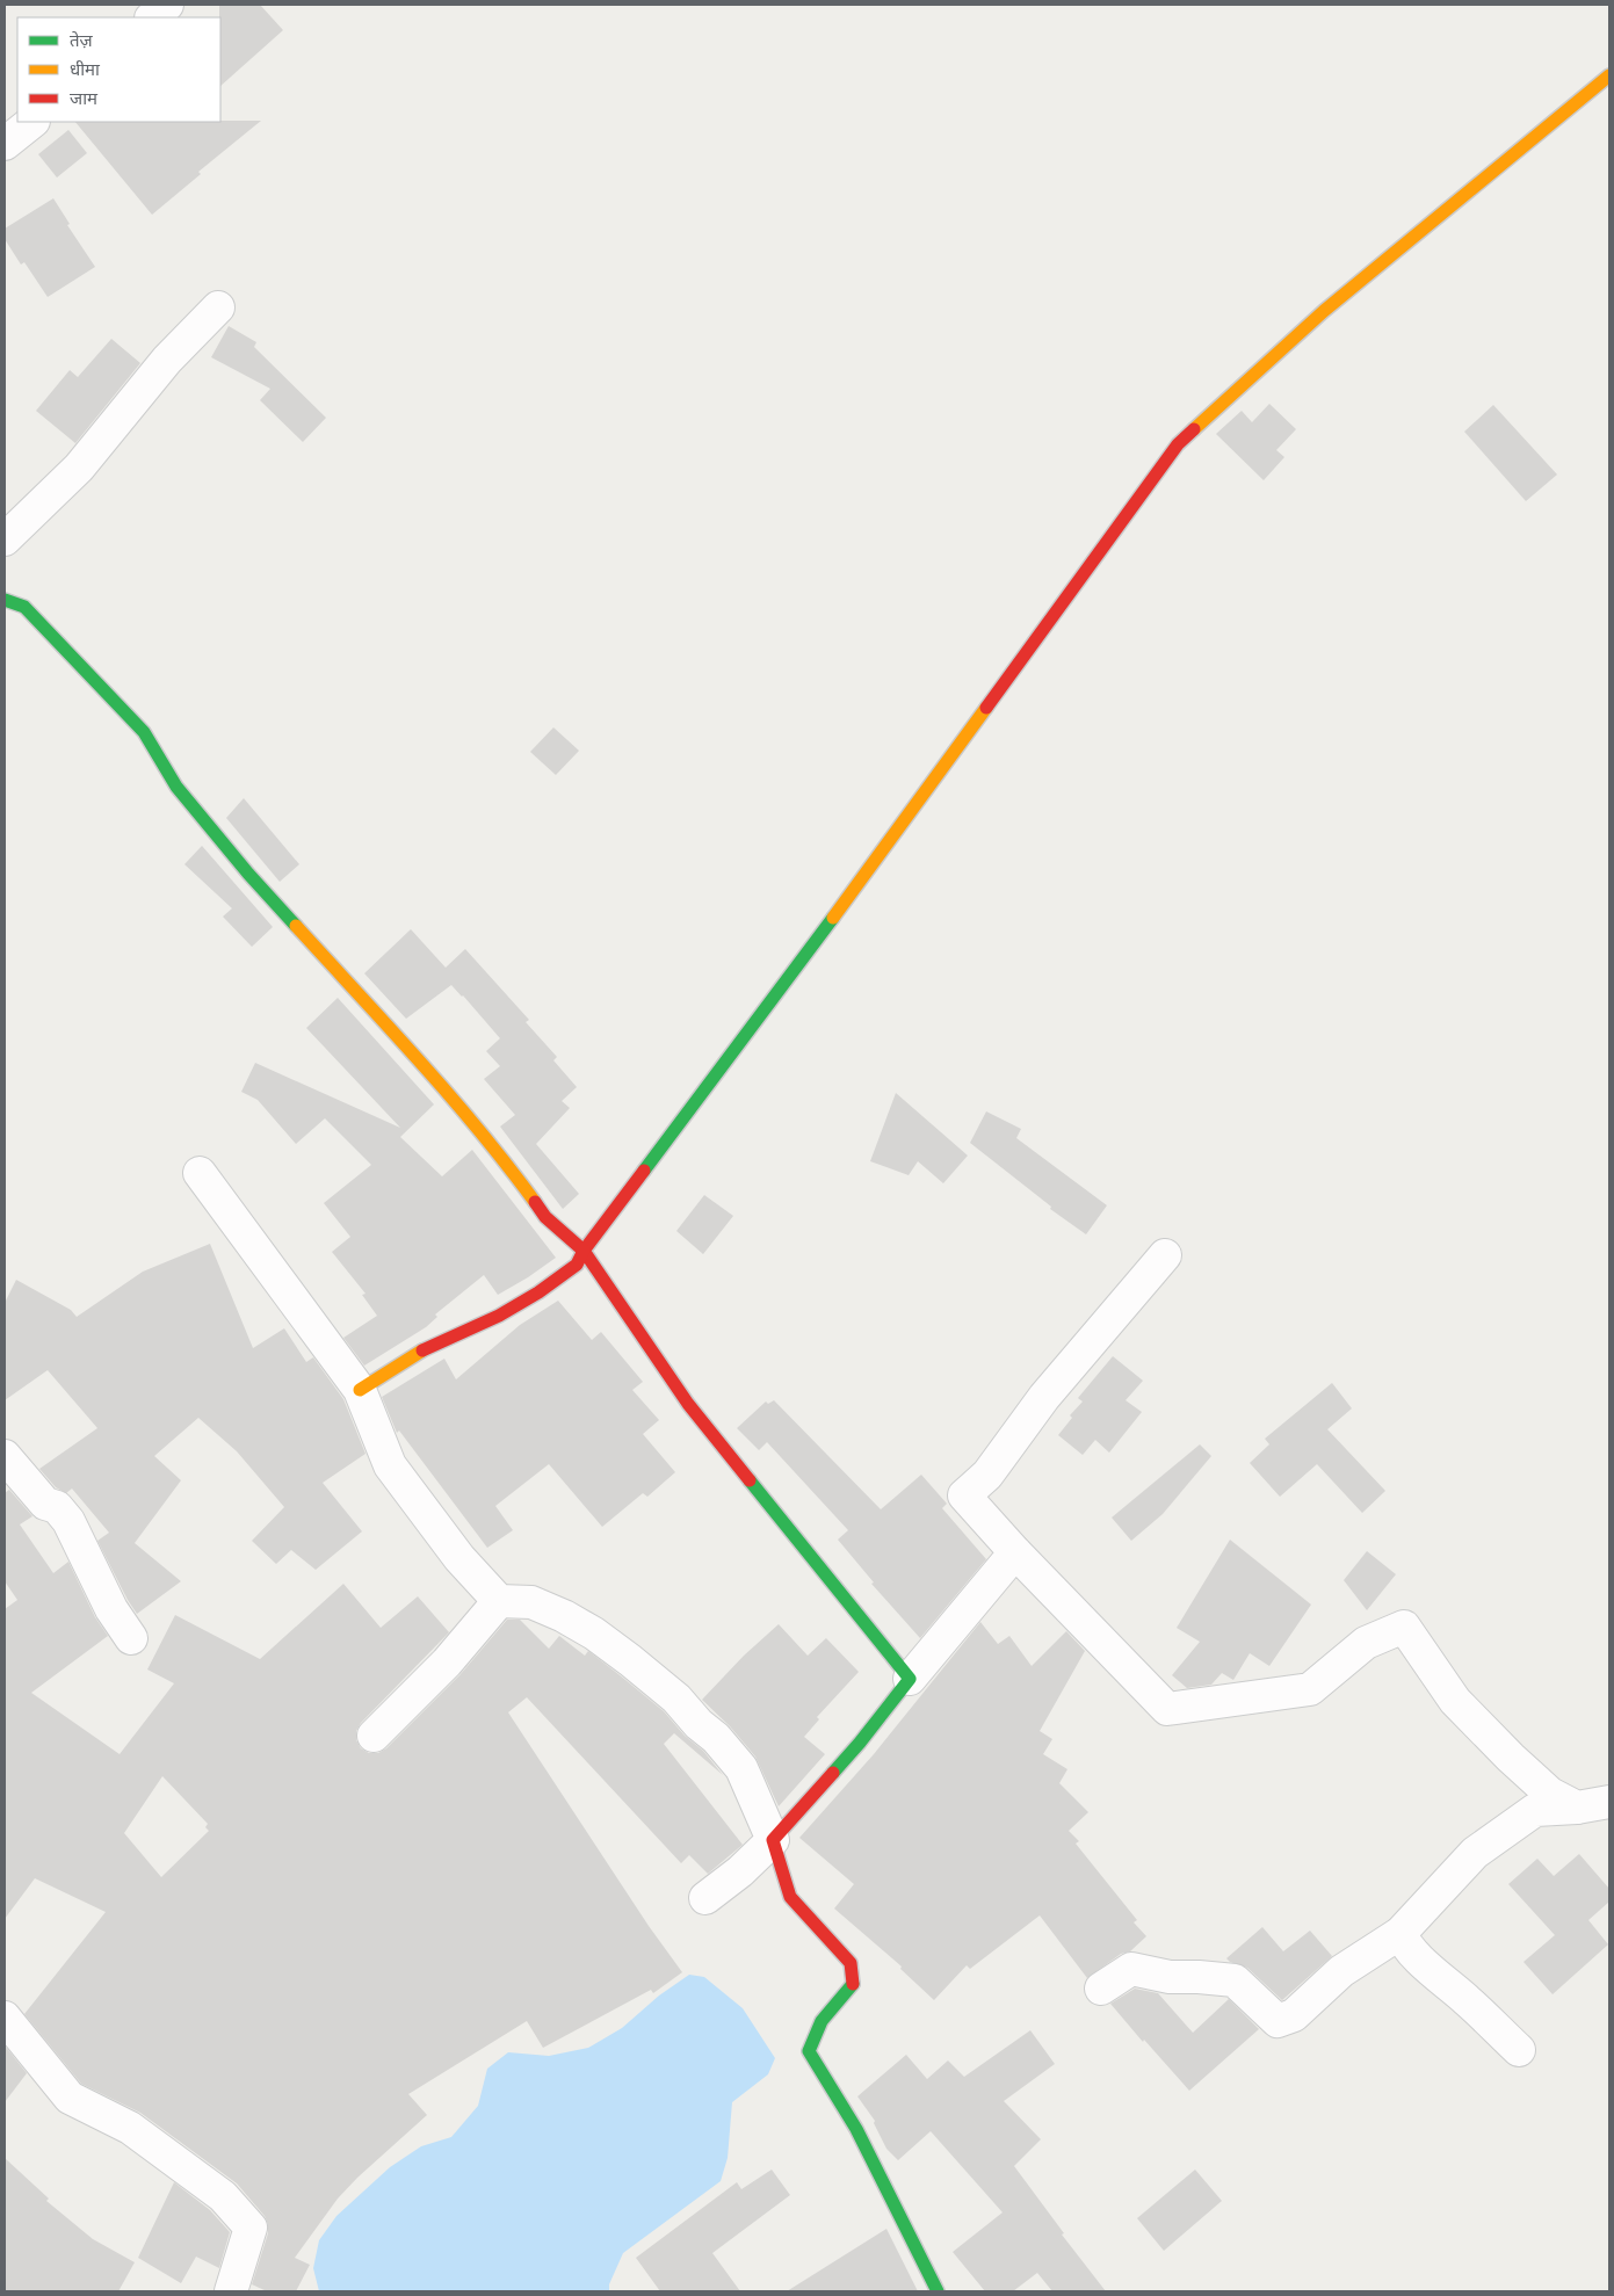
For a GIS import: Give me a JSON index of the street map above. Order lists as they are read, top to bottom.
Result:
{
  "legend": ["तेज़", "धीमा", "जाम"]
}
